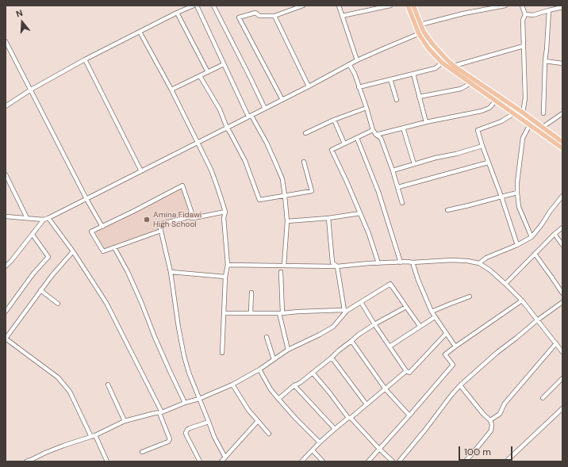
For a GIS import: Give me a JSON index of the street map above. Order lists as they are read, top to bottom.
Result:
{
  "places": ["Amina Fidawi High School"],
  "scale_bar": "100 m",
  "north": "top"
}
